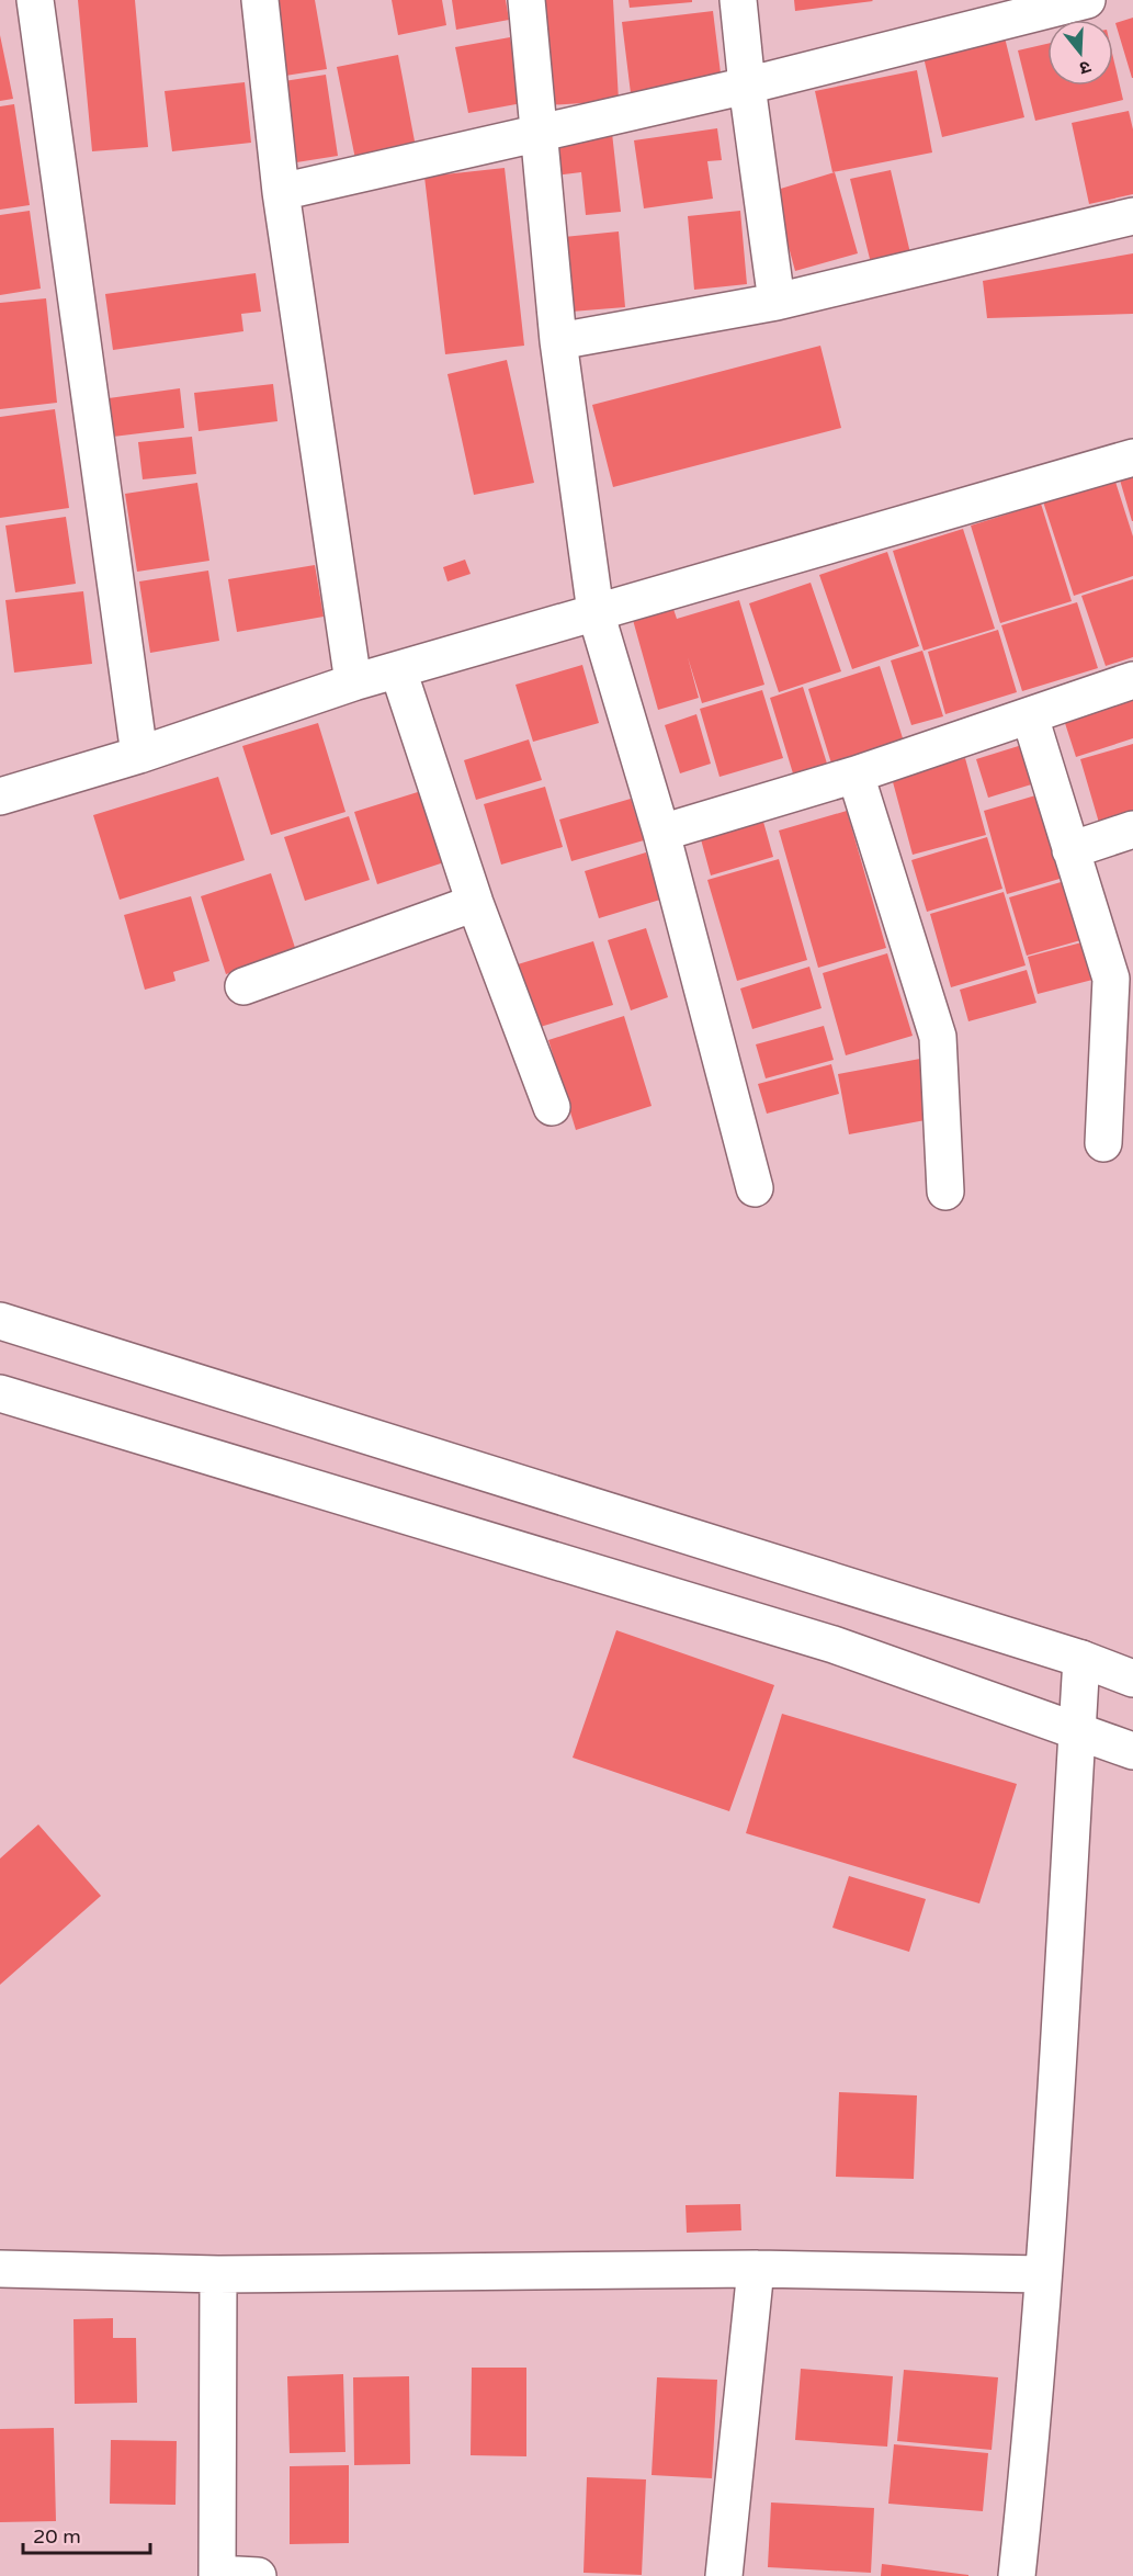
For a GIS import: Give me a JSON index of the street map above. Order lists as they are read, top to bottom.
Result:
{
  "scale_bar": "20 m",
  "north": "bottom"
}
